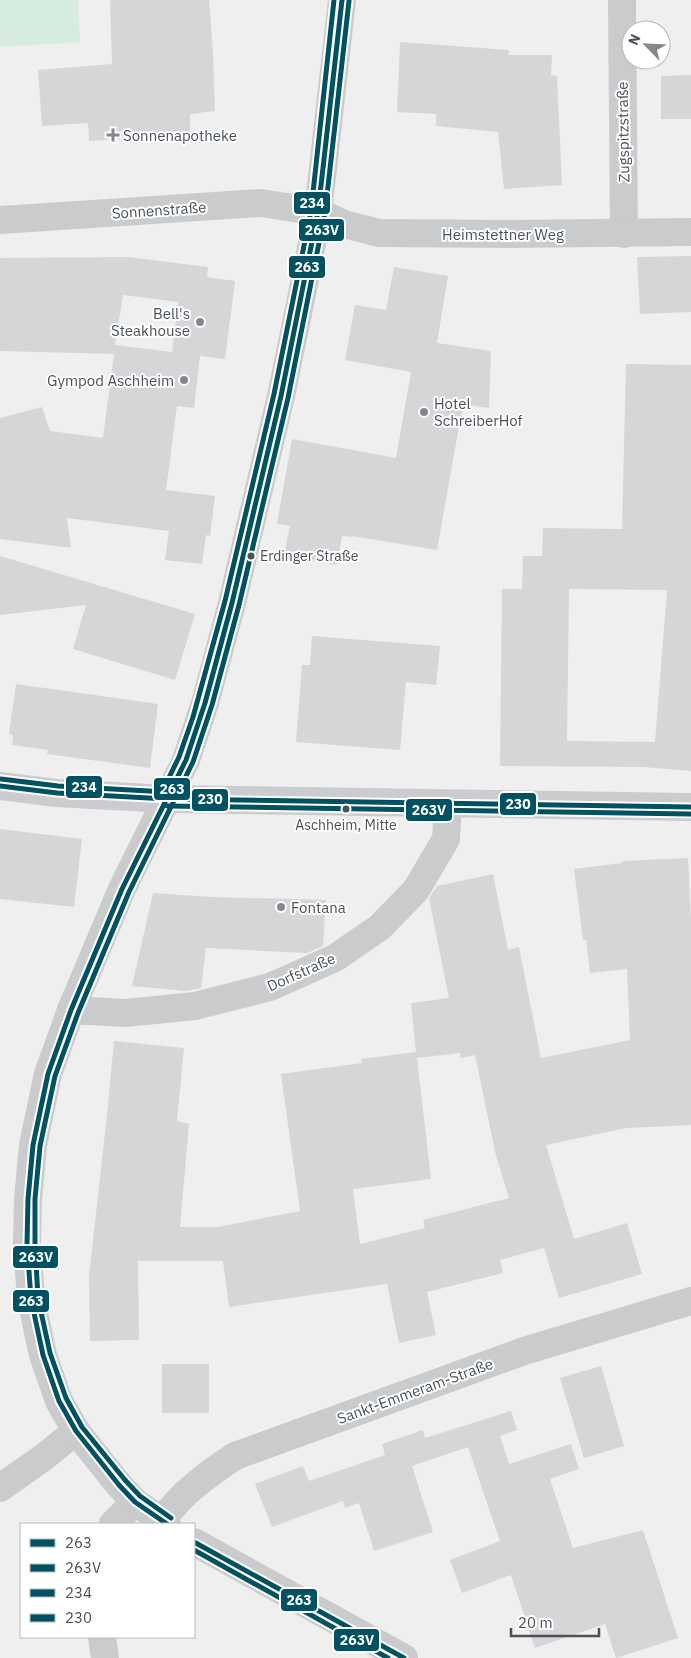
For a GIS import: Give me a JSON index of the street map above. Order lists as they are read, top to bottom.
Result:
{
  "streets": {
    "street": [
      "Zugspitzstraße",
      "Sonnenstraße",
      "Heimstettner Weg",
      "Dorfstraße",
      "Sankt-Emmeram-Straße"
    ]
  },
  "crossings": [
    ["Zugspitzstraße", "Heimstettner Weg"],
    ["Sonnenstraße", "Heimstettner Weg"]
  ],
  "places": {
    "health": ["Sonnenapotheke"],
    "other": [
      "Bell's Steakhouse",
      "Gympod Aschheim",
      "Hotel SchreiberHof",
      "Erdinger Straße",
      "Aschheim, Mitte",
      "Fontana"
    ]
  },
  "lines": [
    "transit line 263",
    "transit line 234",
    "transit line 263V",
    "transit line 230"
  ],
  "legend": [
    "263",
    "263V",
    "234",
    "230"
  ],
  "scale_bar": "20 m",
  "north": "top left"
}
